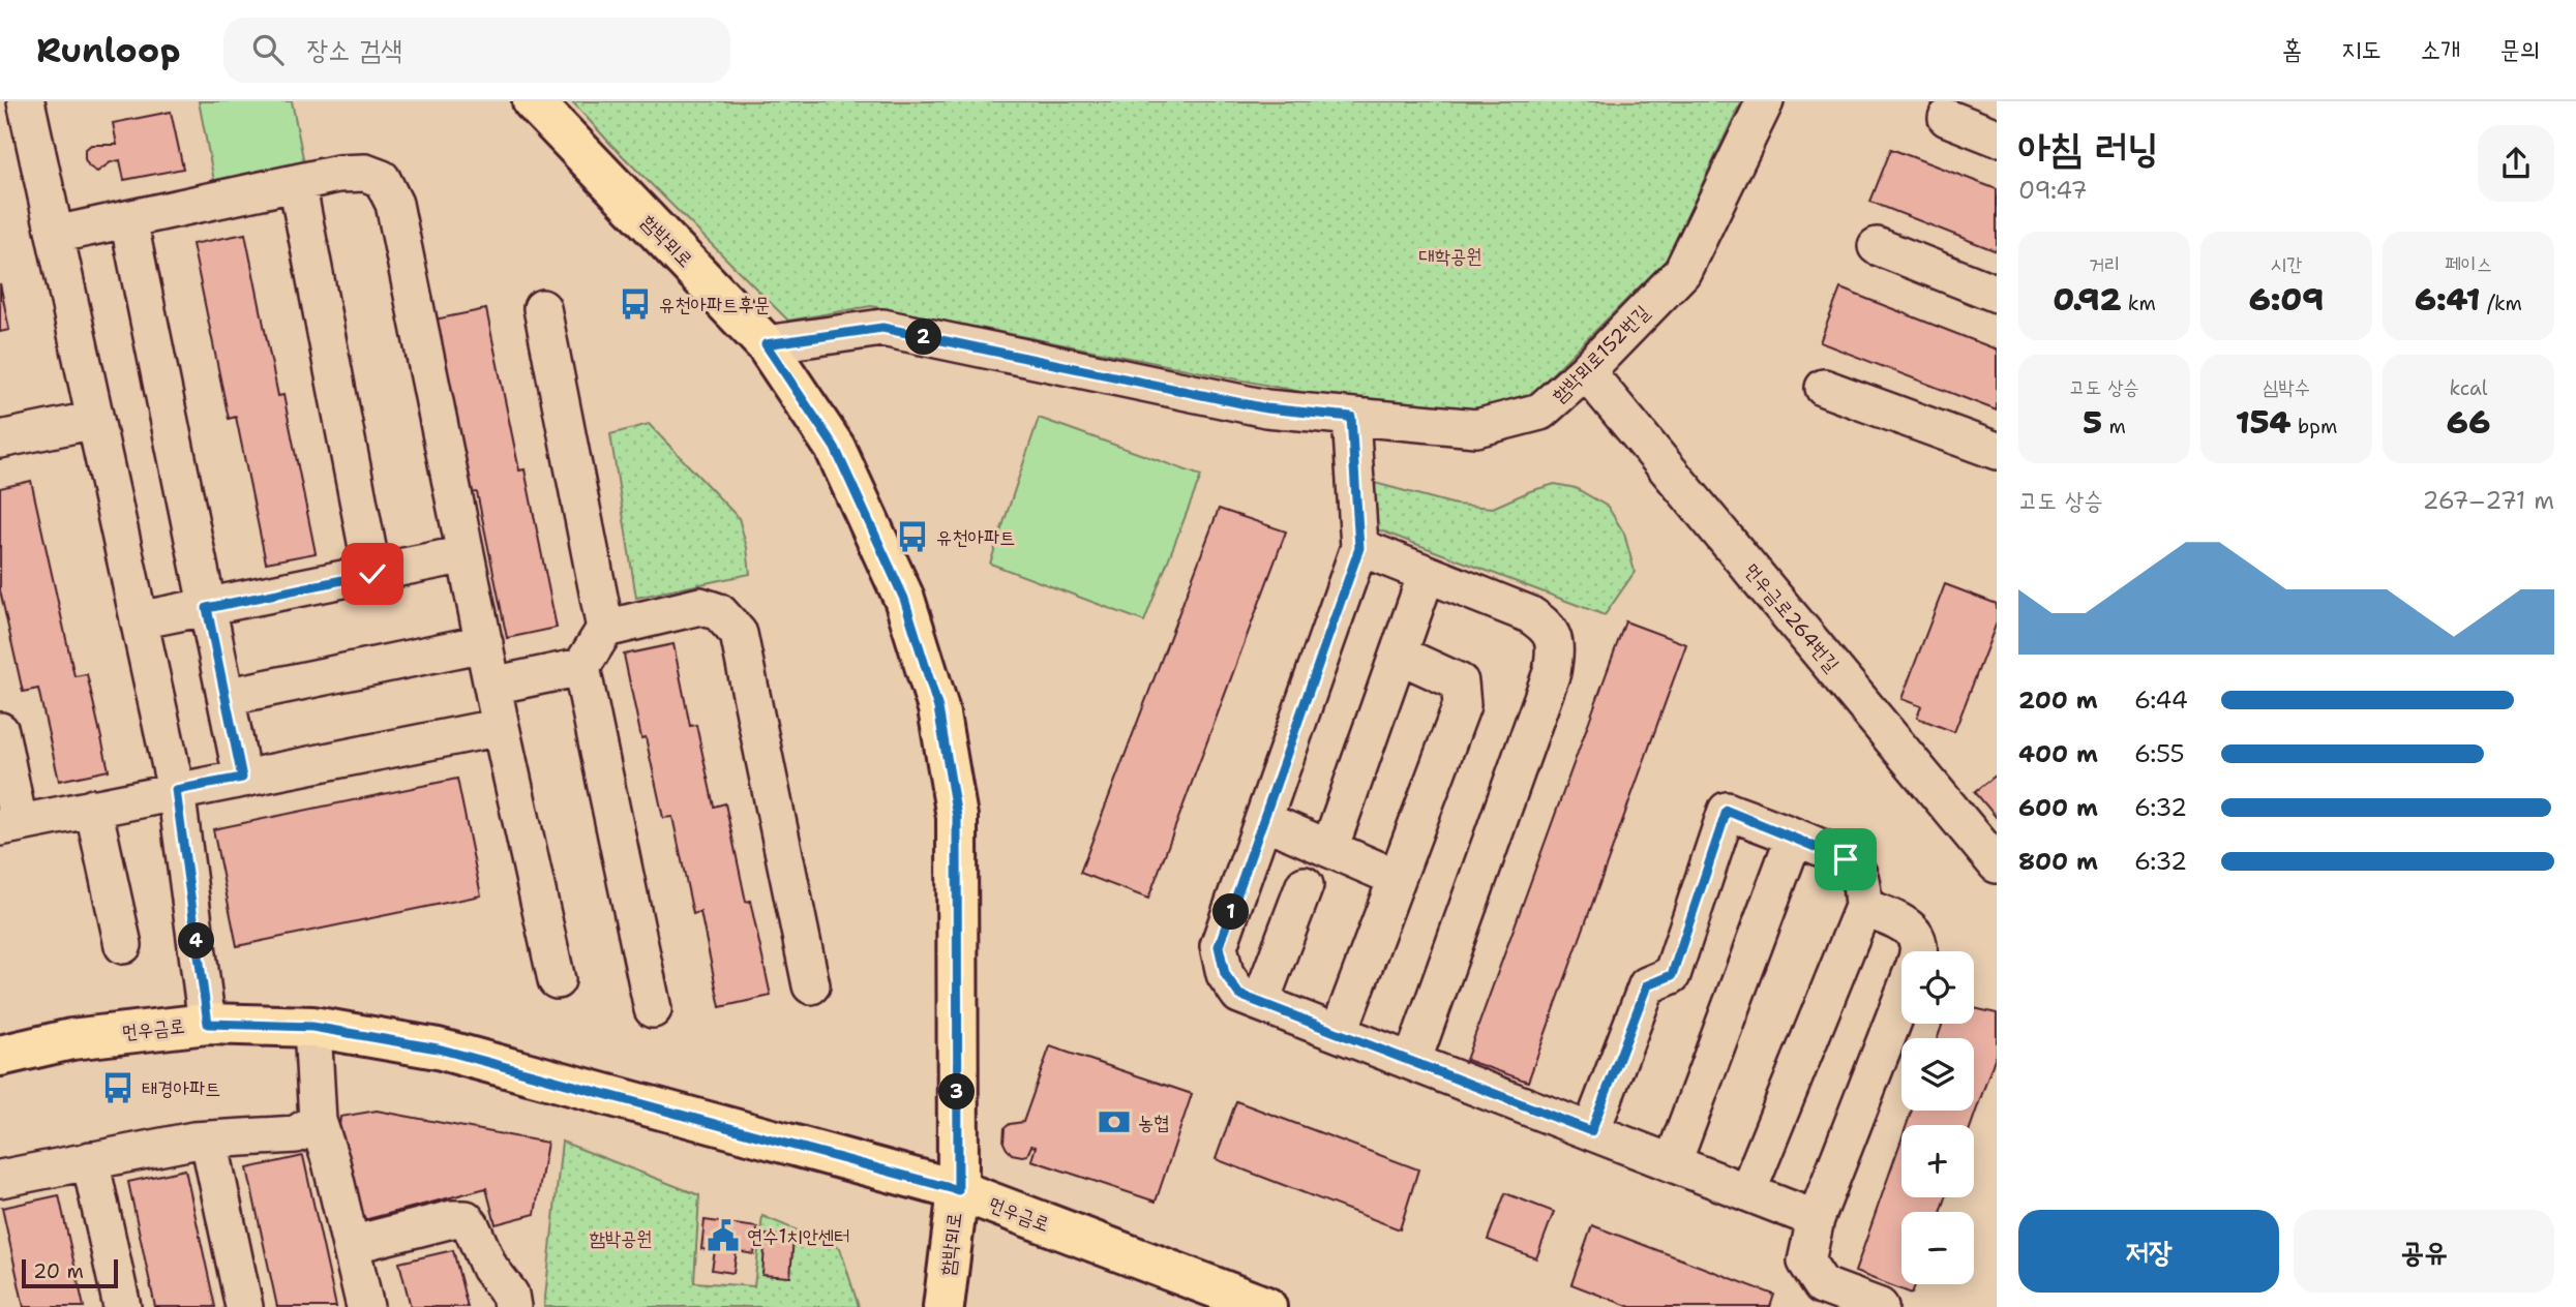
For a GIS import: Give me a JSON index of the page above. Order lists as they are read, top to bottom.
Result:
{
  "streets": {
    "main road": ["함박뫼로", "먼우금로"],
    "street": ["함박뫼로152번길", "먼우금로264번길"]
  },
  "crossings": [
    ["함박뫼로", "함박뫼로152번길"],
    ["함박뫼로", "먼우금로"],
    ["함박뫼로152번길", "먼우금로264번길"]
  ],
  "parks": ["대학공원", "함박공원"],
  "places": {
    "bus stop": ["유천아파트후문", "유천아파트", "태경아파트"],
    "bank": ["농협"],
    "public building": ["연수1치안센터"]
  },
  "scale_bar": "20 m",
  "page": {
    "header": "Runloop",
    "search": "장소 검색",
    "nav": [
      "홈",
      "지도",
      "소개",
      "문의"
    ],
    "heading": ["아침 러닝", "09:47"],
    "stats": [
      ["거리", "0.92 km"],
      ["시간", "6:09"],
      ["페이스", "6:41 /km"],
      ["고도 상승", "5 m"],
      ["심박수", "154 bpm"],
      ["kcal", "66"]
    ],
    "pins": [
      "2",
      "1",
      "4",
      "3"
    ],
    "chart": ["고도 상승", "267–271 m"],
    "list": [
      {
        "name": "200 m",
        "note": "6:44"
      },
      {
        "name": "400 m",
        "note": "6:55"
      },
      {
        "name": "600 m",
        "note": "6:32"
      },
      {
        "name": "800 m",
        "note": "6:32"
      }
    ],
    "map_buttons": ["+", "−"],
    "buttons": ["저장", "공유"],
    "scale": "20 m"
  }
}
